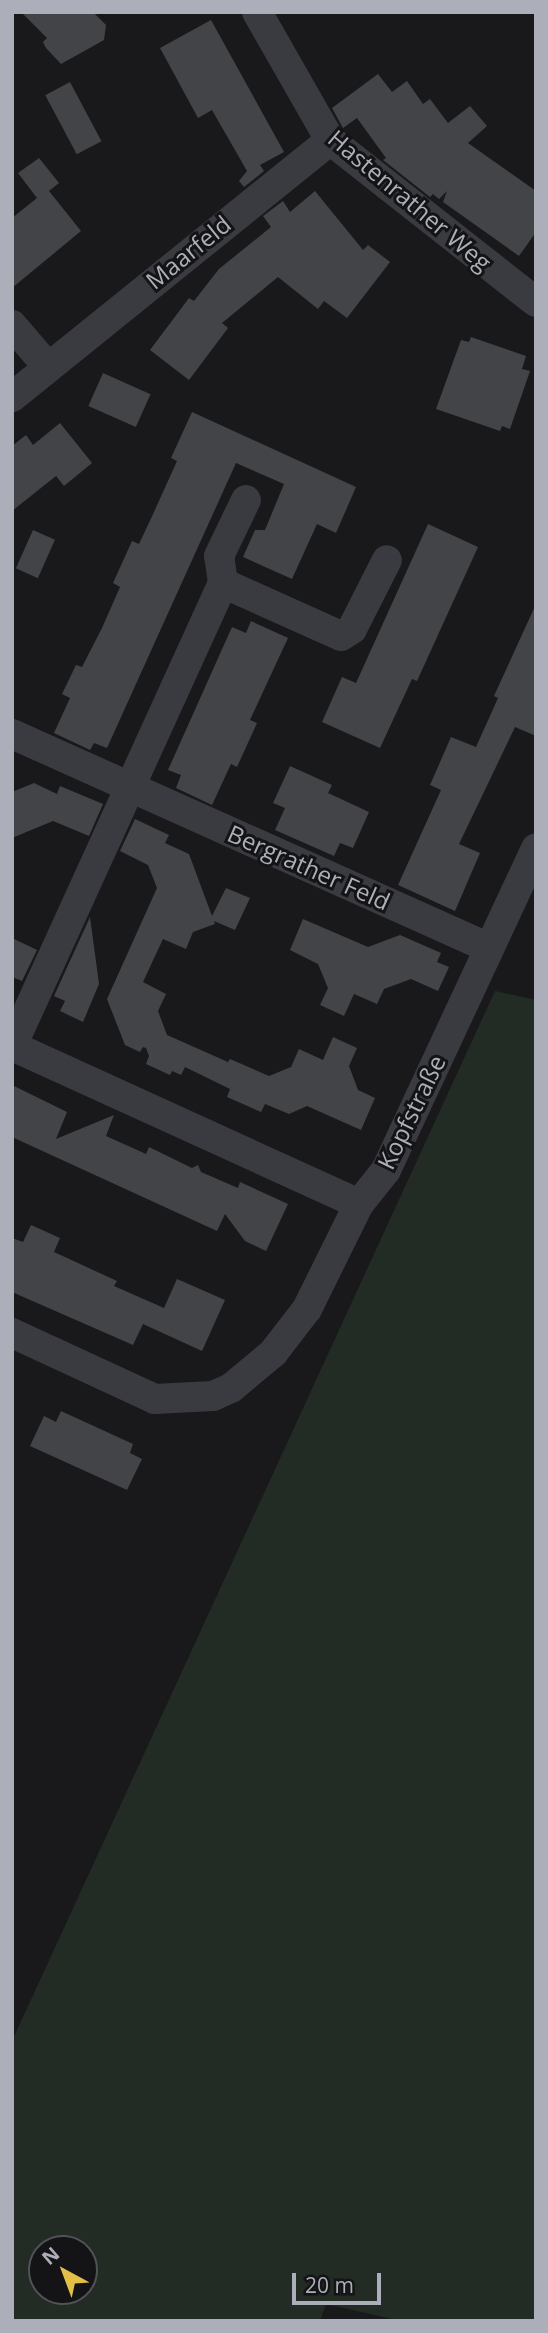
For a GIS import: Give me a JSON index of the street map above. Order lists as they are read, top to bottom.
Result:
{
  "streets": {
    "street": [
      "Hastenrather Weg",
      "Maarfeld",
      "Bergrather Feld",
      "Kopfstraße"
    ]
  },
  "crossings": [
    ["Hastenrather Weg", "Maarfeld"],
    ["Bergrather Feld", "Kopfstraße"]
  ],
  "scale_bar": "20 m",
  "north": "top left"
}
